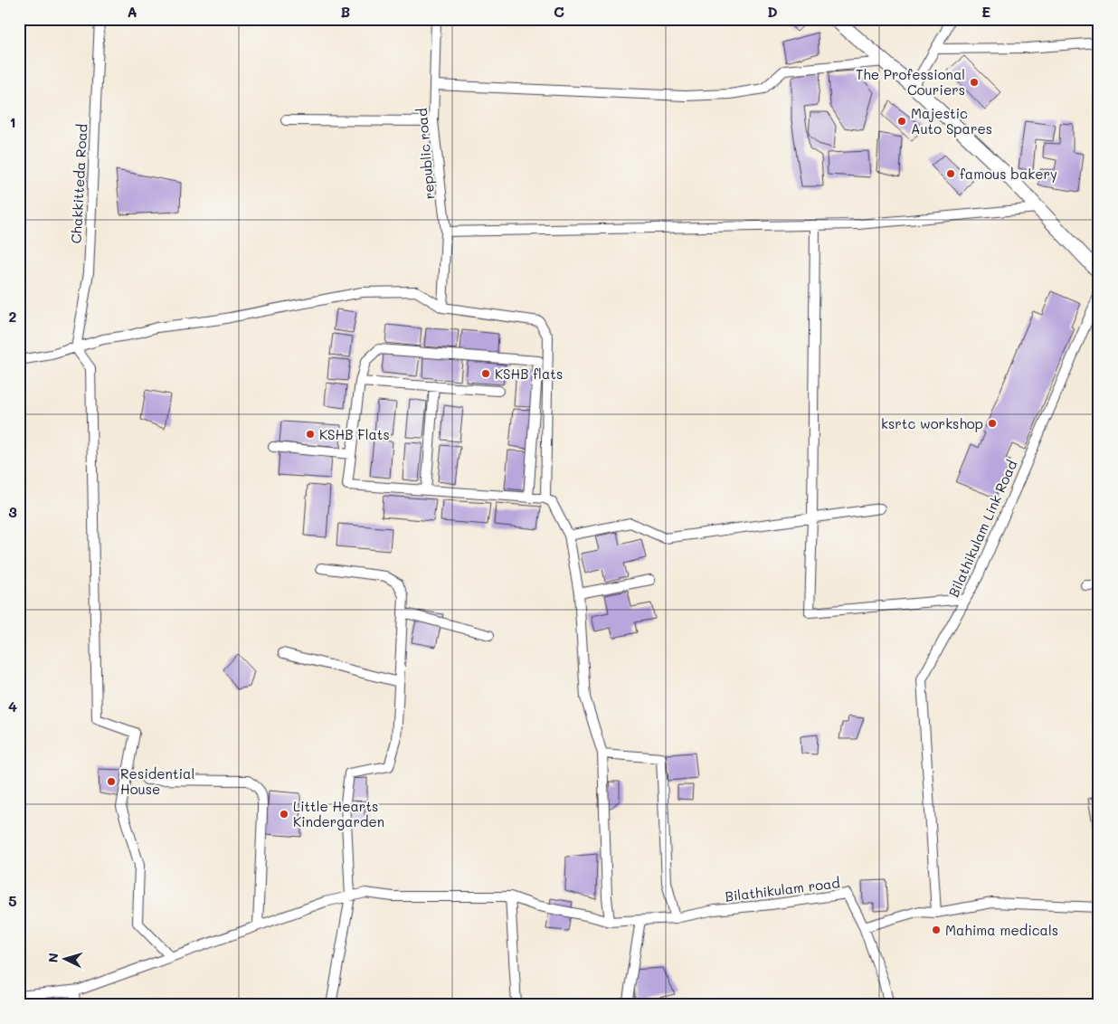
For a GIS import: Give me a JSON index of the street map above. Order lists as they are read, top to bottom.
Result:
{
  "streets": {
    "street": [
      "republic road",
      "Chakkitteda Road",
      "Bilathikulam Link Road",
      "Bilathikulam road"
    ]
  },
  "places": [
    "The Professional Couriers",
    "Majestic Auto Spares",
    "famous bakery",
    "KSHB flats",
    "ksrtc workshop",
    "KSHB Flats",
    "Residential House",
    "Little Hearts Kindergarden",
    "Mahima medicals"
  ],
  "north": "left",
  "grid": {
    "columns": [
      "A",
      "B",
      "C",
      "D",
      "E"
    ],
    "rows": [
      "1",
      "2",
      "3",
      "4",
      "5"
    ]
  }
}
